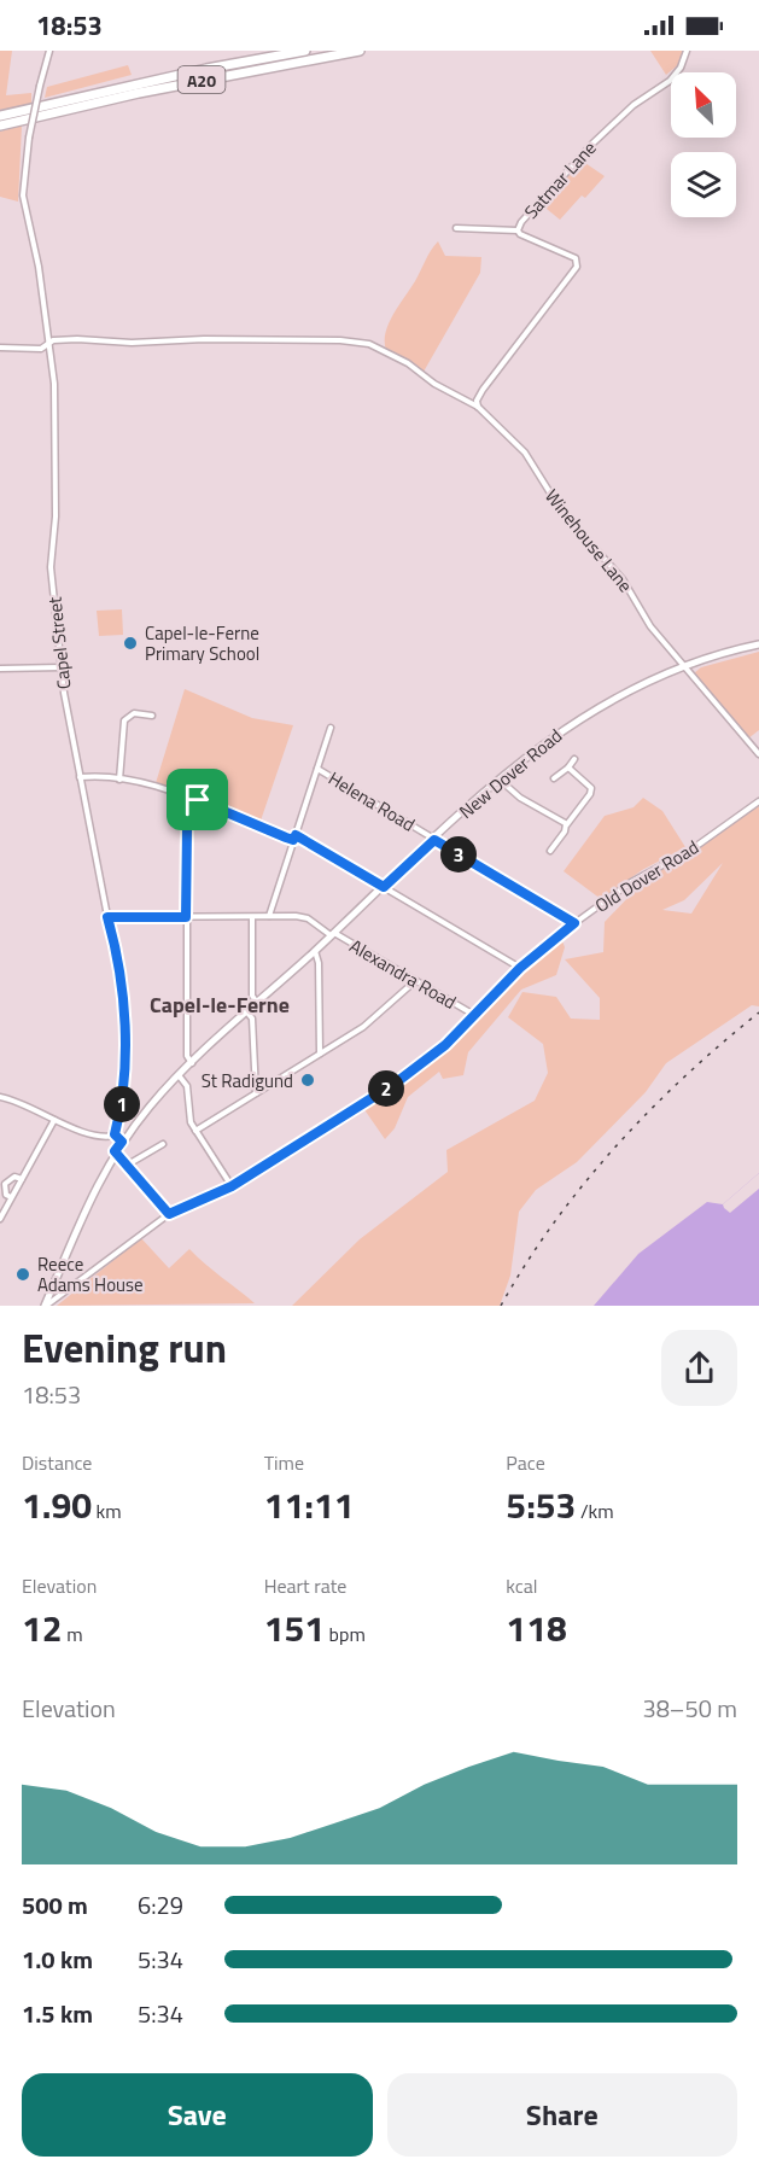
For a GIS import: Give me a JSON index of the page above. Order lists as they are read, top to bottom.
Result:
{
  "streets": {
    "highway": ["A20"],
    "main road": ["New Dover Road"],
    "street": [
      "Satmar Lane",
      "Winehouse Lane",
      "Capel Street",
      "Helena Road",
      "Old Dover Road",
      "Alexandra Road"
    ]
  },
  "crossings": [
    ["Satmar Lane", "Winehouse Lane"],
    ["Winehouse Lane", "Capel Street"],
    ["Winehouse Lane", "New Dover Road"],
    ["Capel Street", "Alexandra Road"],
    ["New Dover Road", "Helena Road"],
    ["New Dover Road", "Old Dover Road"],
    ["New Dover Road", "Alexandra Road"],
    ["Helena Road", "Old Dover Road"],
    ["Old Dover Road", "Alexandra Road"]
  ],
  "districts": ["Capel-le-Ferne"],
  "places": ["Capel-le-Ferne Primary School", "St Radigund", "Reece Adams House"],
  "north": "top left",
  "page": {
    "status": "18:53",
    "pins": ["3", "2", "1"],
    "heading": ["Evening run", "18:53"],
    "stats": [
      ["Distance", "1.90 km"],
      ["Time", "11:11"],
      ["Pace", "5:53 /km"],
      ["Elevation", "12 m"],
      ["Heart rate", "151 bpm"],
      ["kcal", "118"]
    ],
    "chart": ["Elevation", "38–50 m"],
    "list": [
      {
        "name": "500 m",
        "note": "6:29"
      },
      {
        "name": "1.0 km",
        "note": "5:34"
      },
      {
        "name": "1.5 km",
        "note": "5:34"
      }
    ],
    "buttons": ["Save", "Share"]
  }
}
